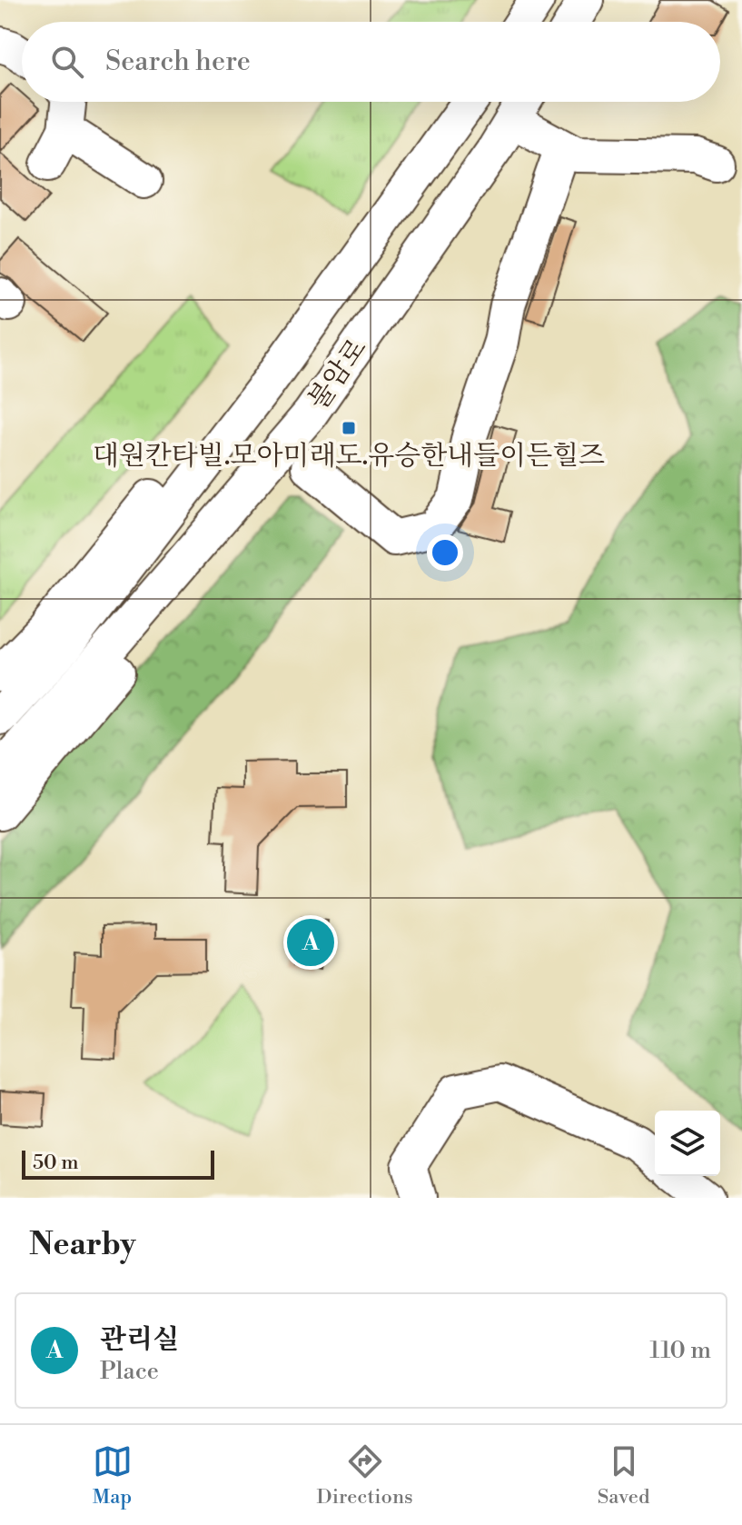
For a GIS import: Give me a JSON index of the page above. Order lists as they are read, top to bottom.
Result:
{
  "streets": {
    "street": ["불암로"]
  },
  "places": {
    "transit": ["대원칸타빌.모아미래도.유승한내들이든힐즈"]
  },
  "scale_bar": "50 m",
  "page": {
    "search": "Search here",
    "pins": "A",
    "scale": "50 m",
    "heading": "Nearby",
    "list": [
      {
        "mark": "A",
        "name": "관리실",
        "note": "Place",
        "value": "110 m"
      }
    ],
    "nav": ["Map", "Directions", "Saved"]
  }
}
